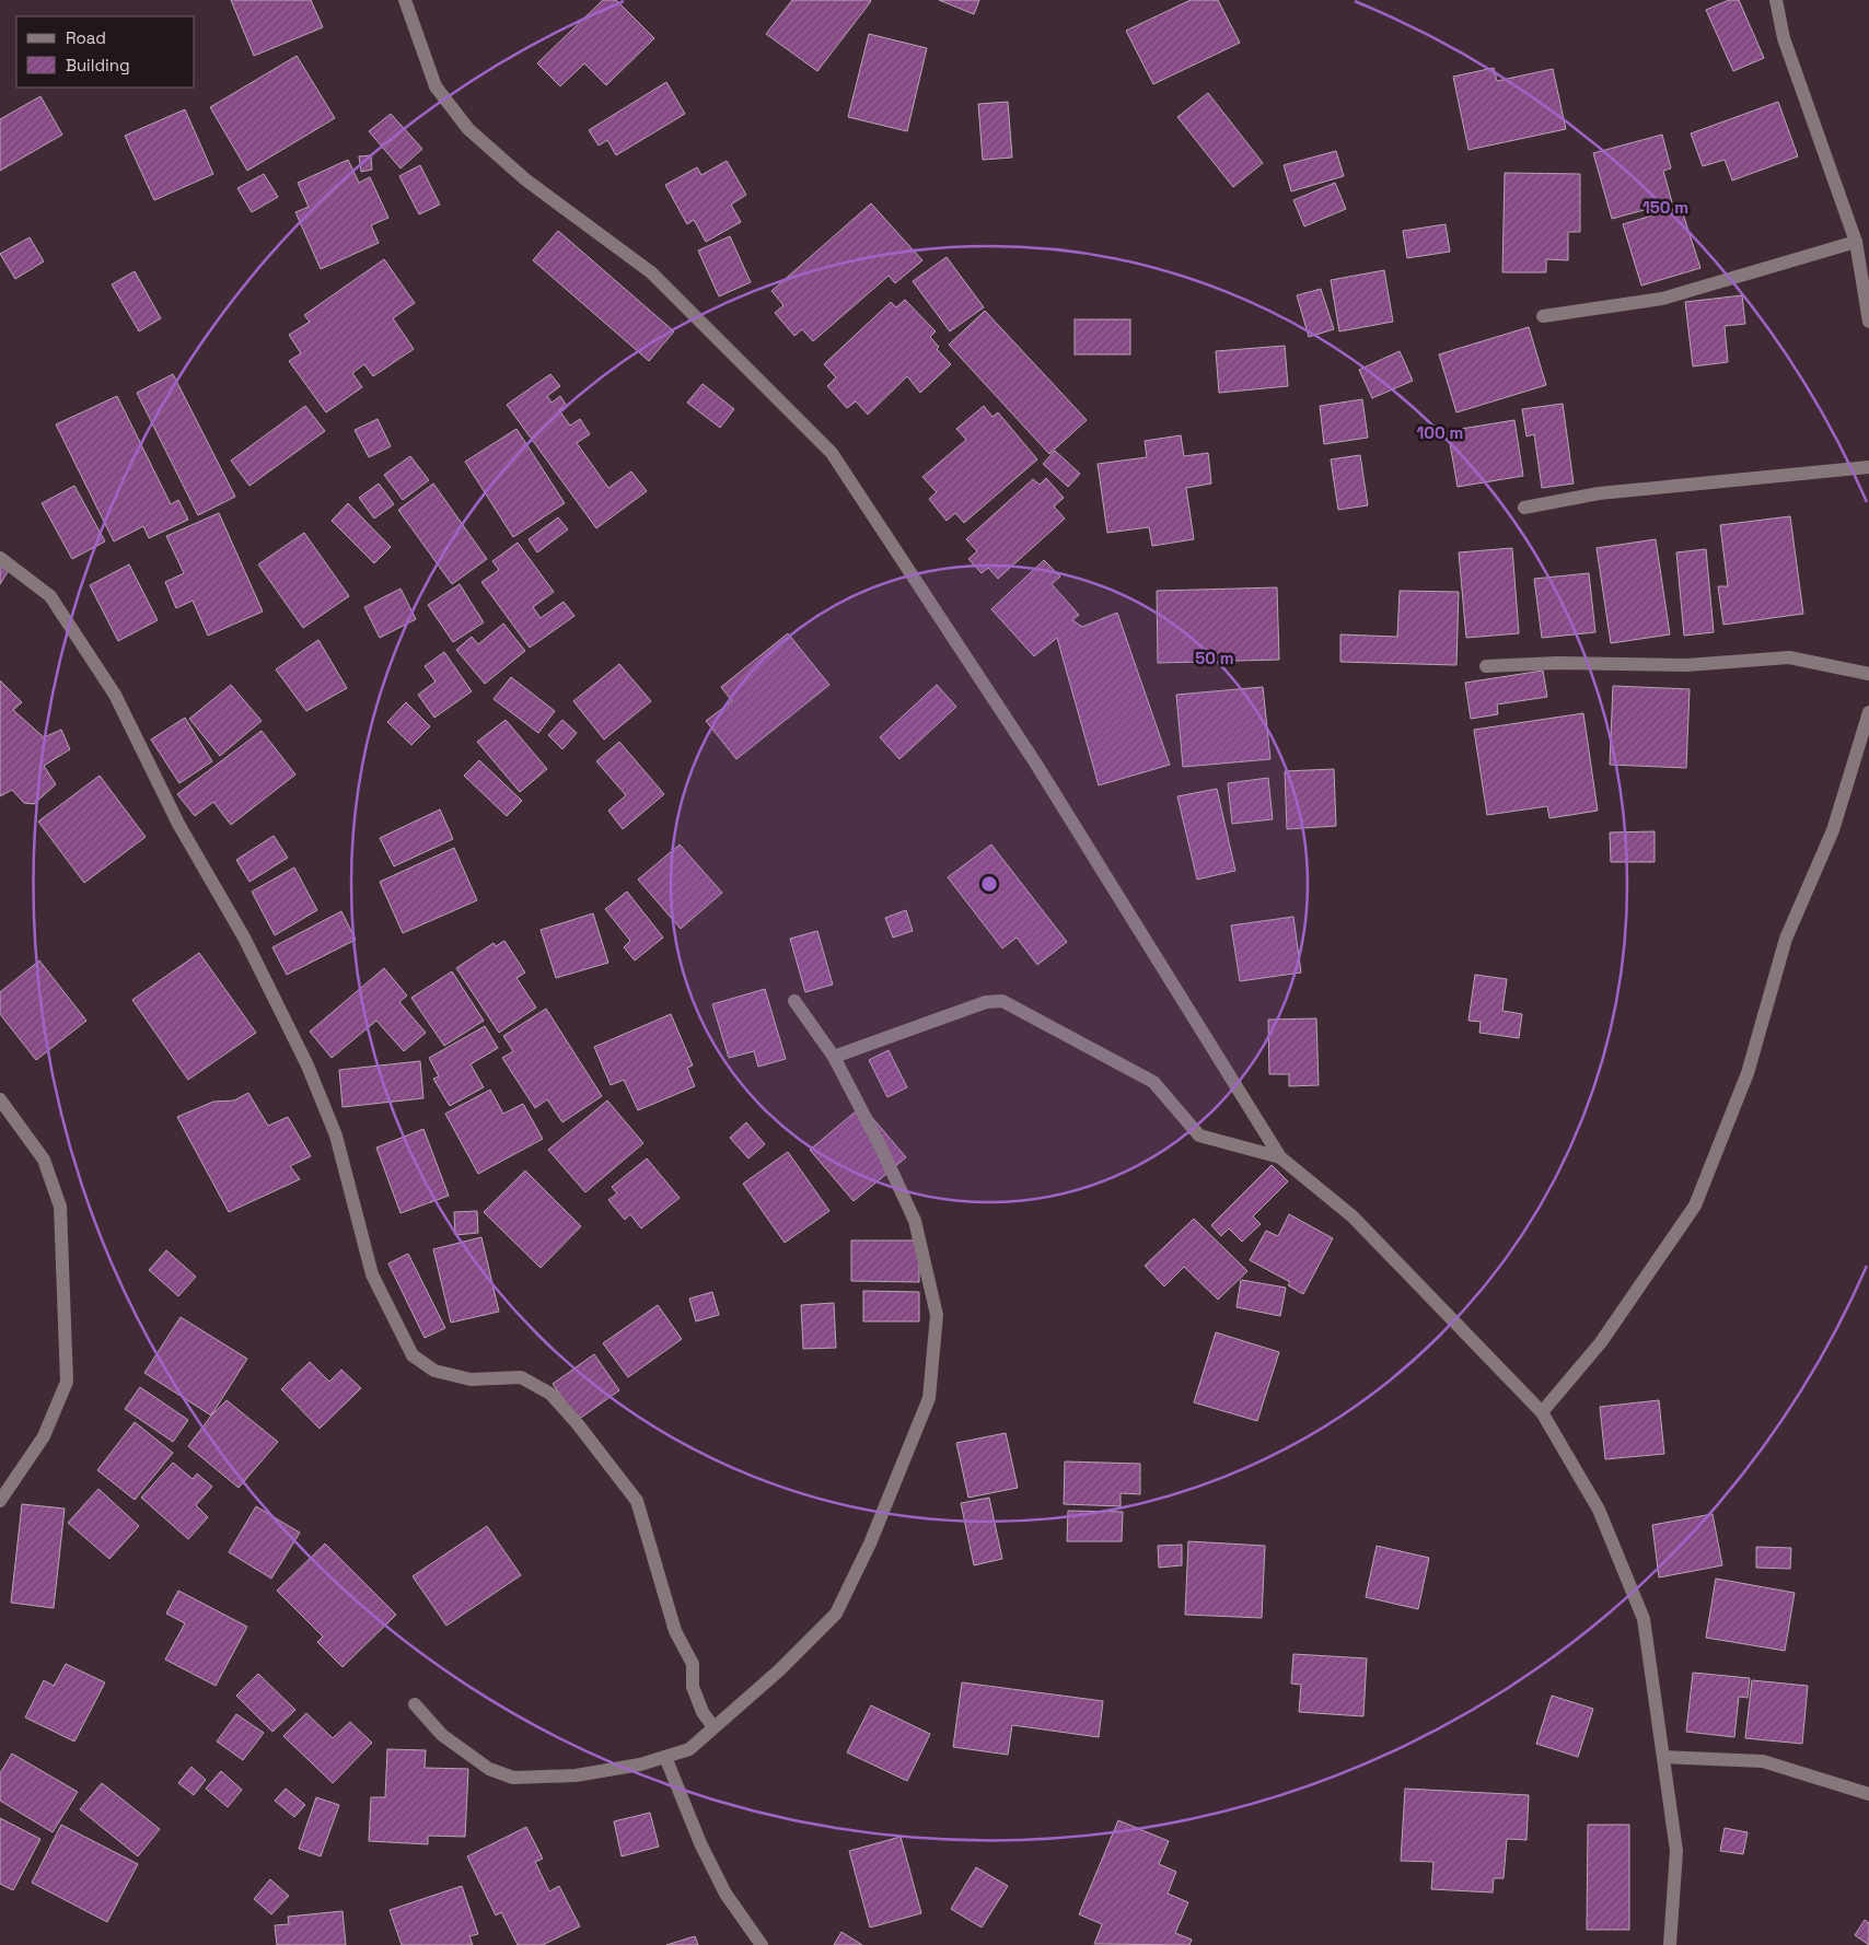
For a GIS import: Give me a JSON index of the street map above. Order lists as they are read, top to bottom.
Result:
{
  "legend": ["Road", "Building"],
  "rings": ["150 m", "100 m", "50 m"]
}
